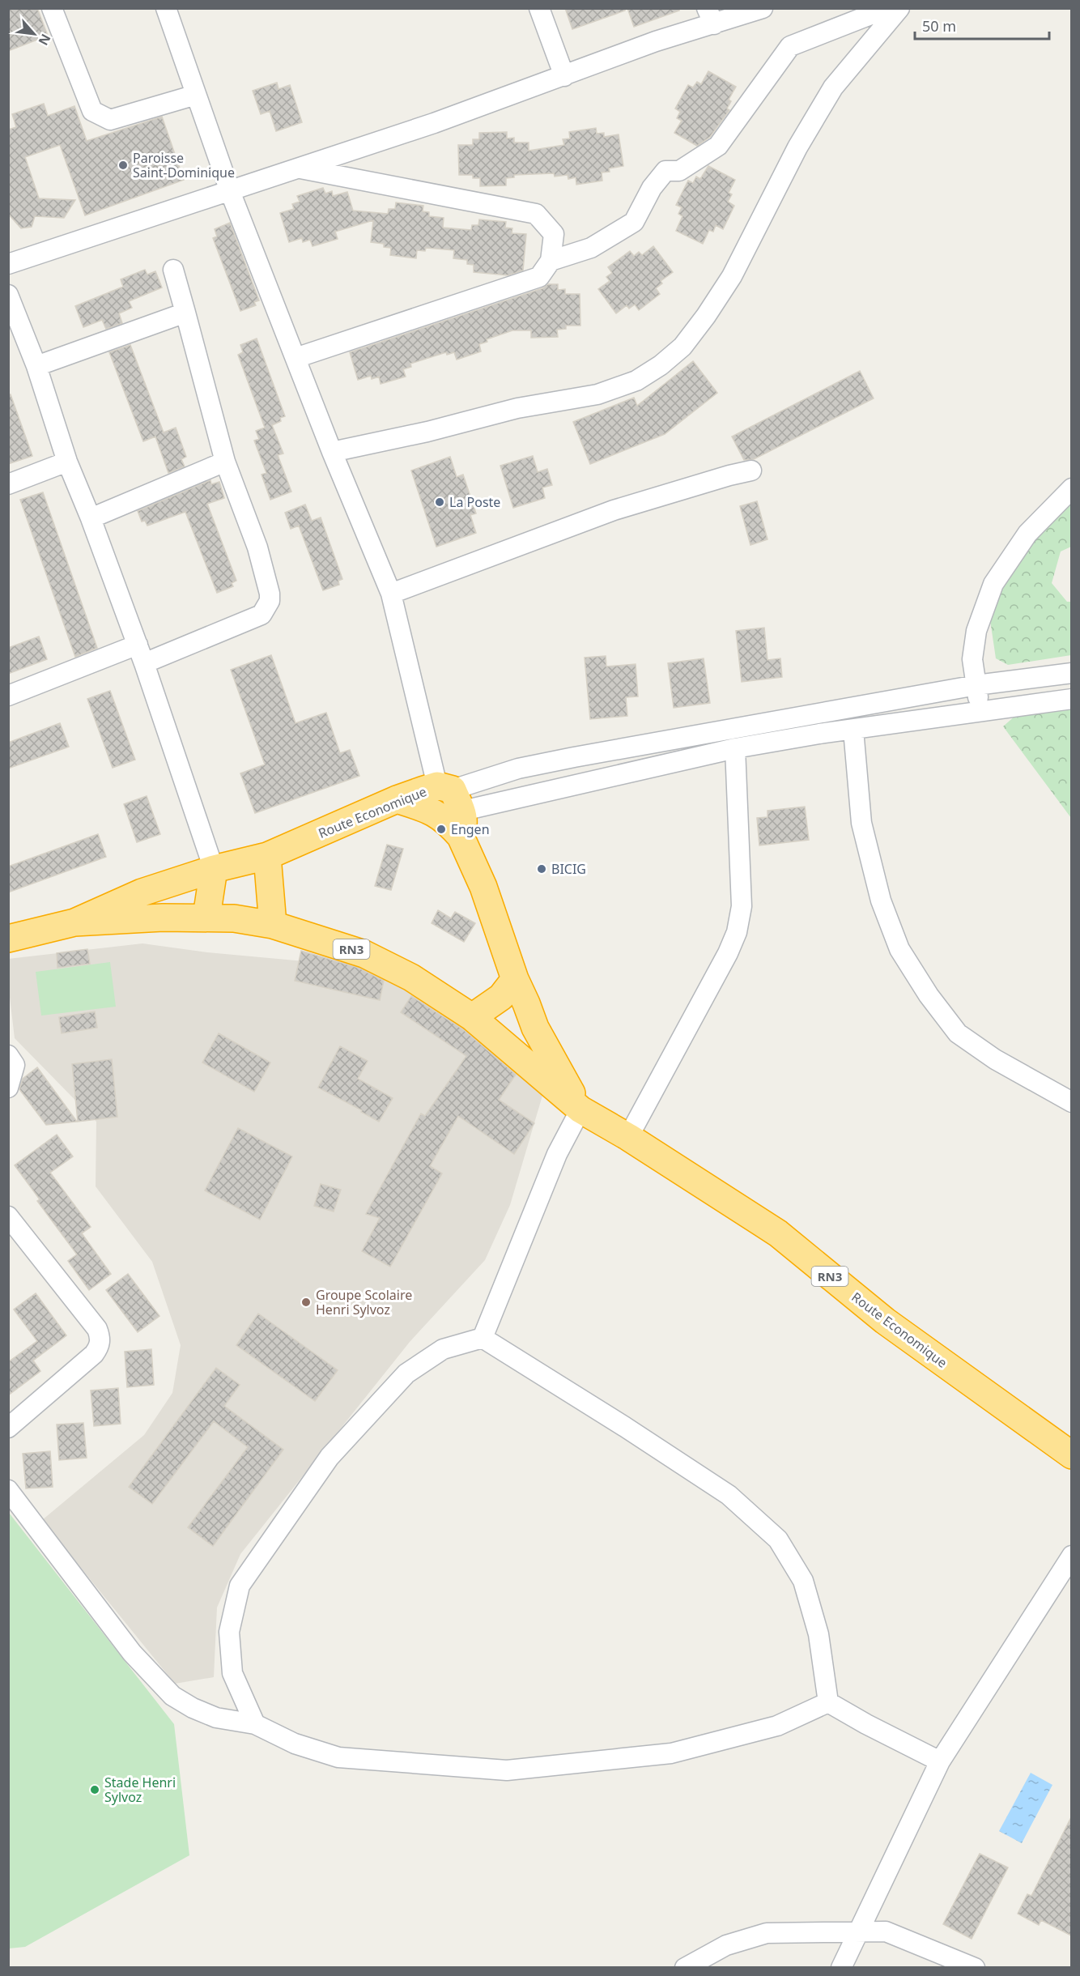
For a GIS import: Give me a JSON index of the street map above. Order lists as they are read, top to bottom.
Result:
{
  "streets": {
    "highway": ["Route Economique", "RN3"]
  },
  "places": [
    "Paroisse Saint-Dominique",
    "La Poste",
    "Engen",
    "BICIG",
    "Groupe Scolaire Henri Sylvoz",
    "Stade Henri Sylvoz"
  ],
  "scale_bar": "50 m",
  "north": "bottom right"
}
